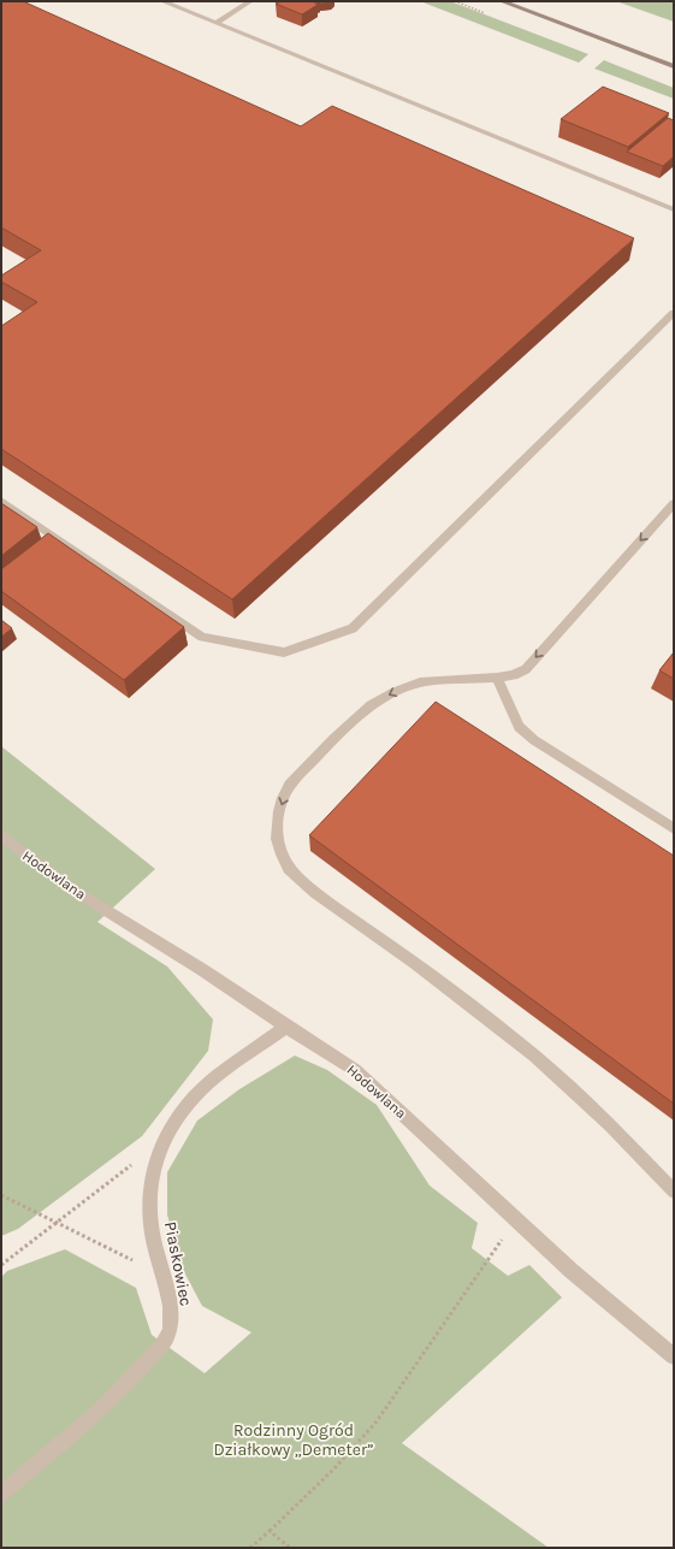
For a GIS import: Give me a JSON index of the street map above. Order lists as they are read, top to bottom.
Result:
{
  "streets": {
    "street": ["Hodowlana", "Piaskowiec"]
  },
  "crossings": [
    ["Hodowlana", "Piaskowiec"]
  ],
  "parks": ["Rodzinny Ogród Działkowy „Demeter”"]
}
